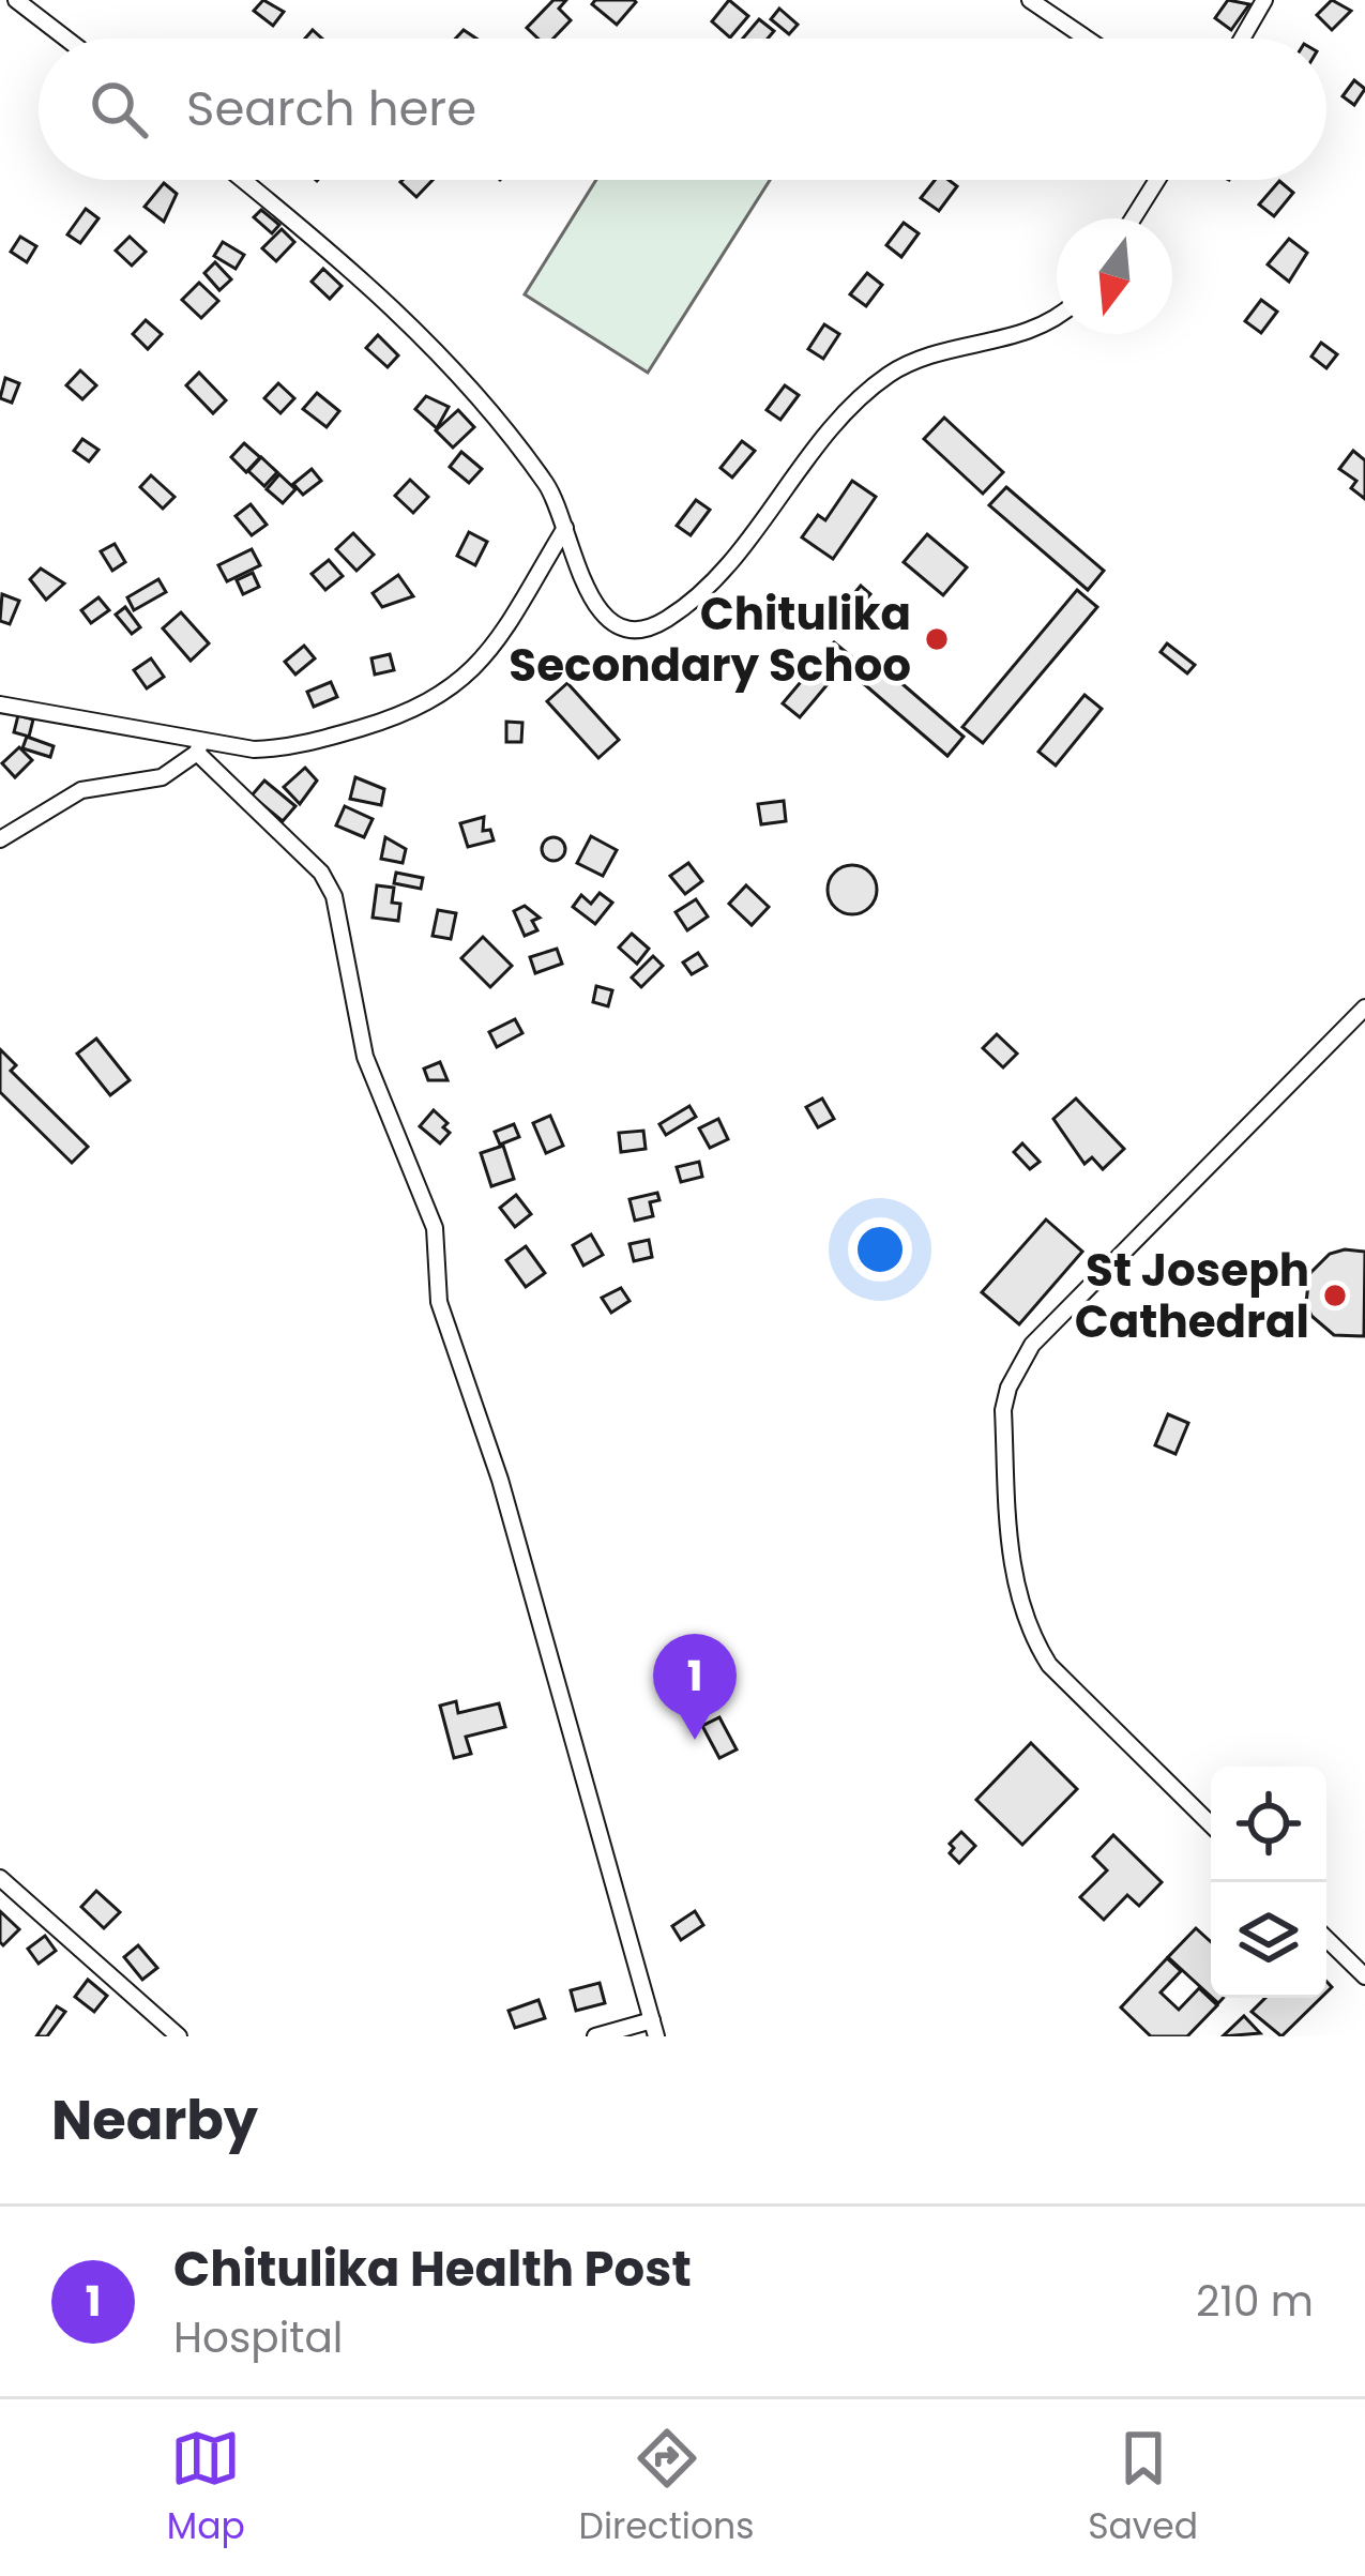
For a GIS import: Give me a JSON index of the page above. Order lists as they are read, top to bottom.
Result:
{
  "places": ["Chitulika Secondary Schoo", "St Joseph Cathedral"],
  "north": "bottom",
  "page": {
    "search": "Search here",
    "pins": "1",
    "heading": "Nearby",
    "list": [
      {
        "mark": "1",
        "name": "Chitulika Health Post",
        "note": "Hospital",
        "value": "210 m"
      }
    ],
    "nav": ["Map", "Directions", "Saved"]
  }
}
